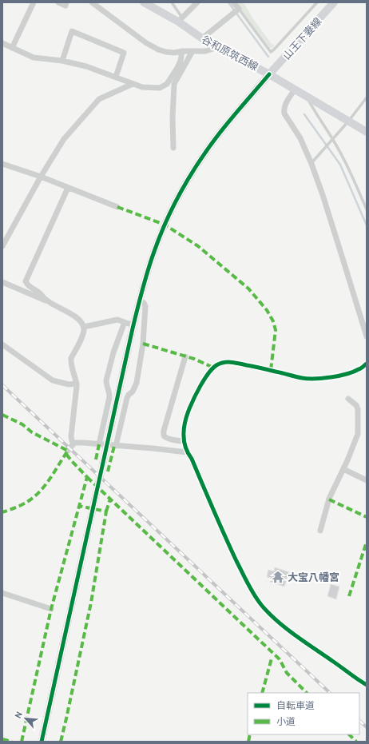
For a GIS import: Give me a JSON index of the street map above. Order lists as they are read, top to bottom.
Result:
{
  "streets": {
    "main road": ["山王下妻線", "谷和原筑西線"]
  },
  "crossings": [
    ["山王下妻線", "谷和原筑西線"]
  ],
  "places": {
    "temple": ["大宝八幡宮"]
  },
  "legend": ["自転車道", "小道"],
  "north": "top left"
}
